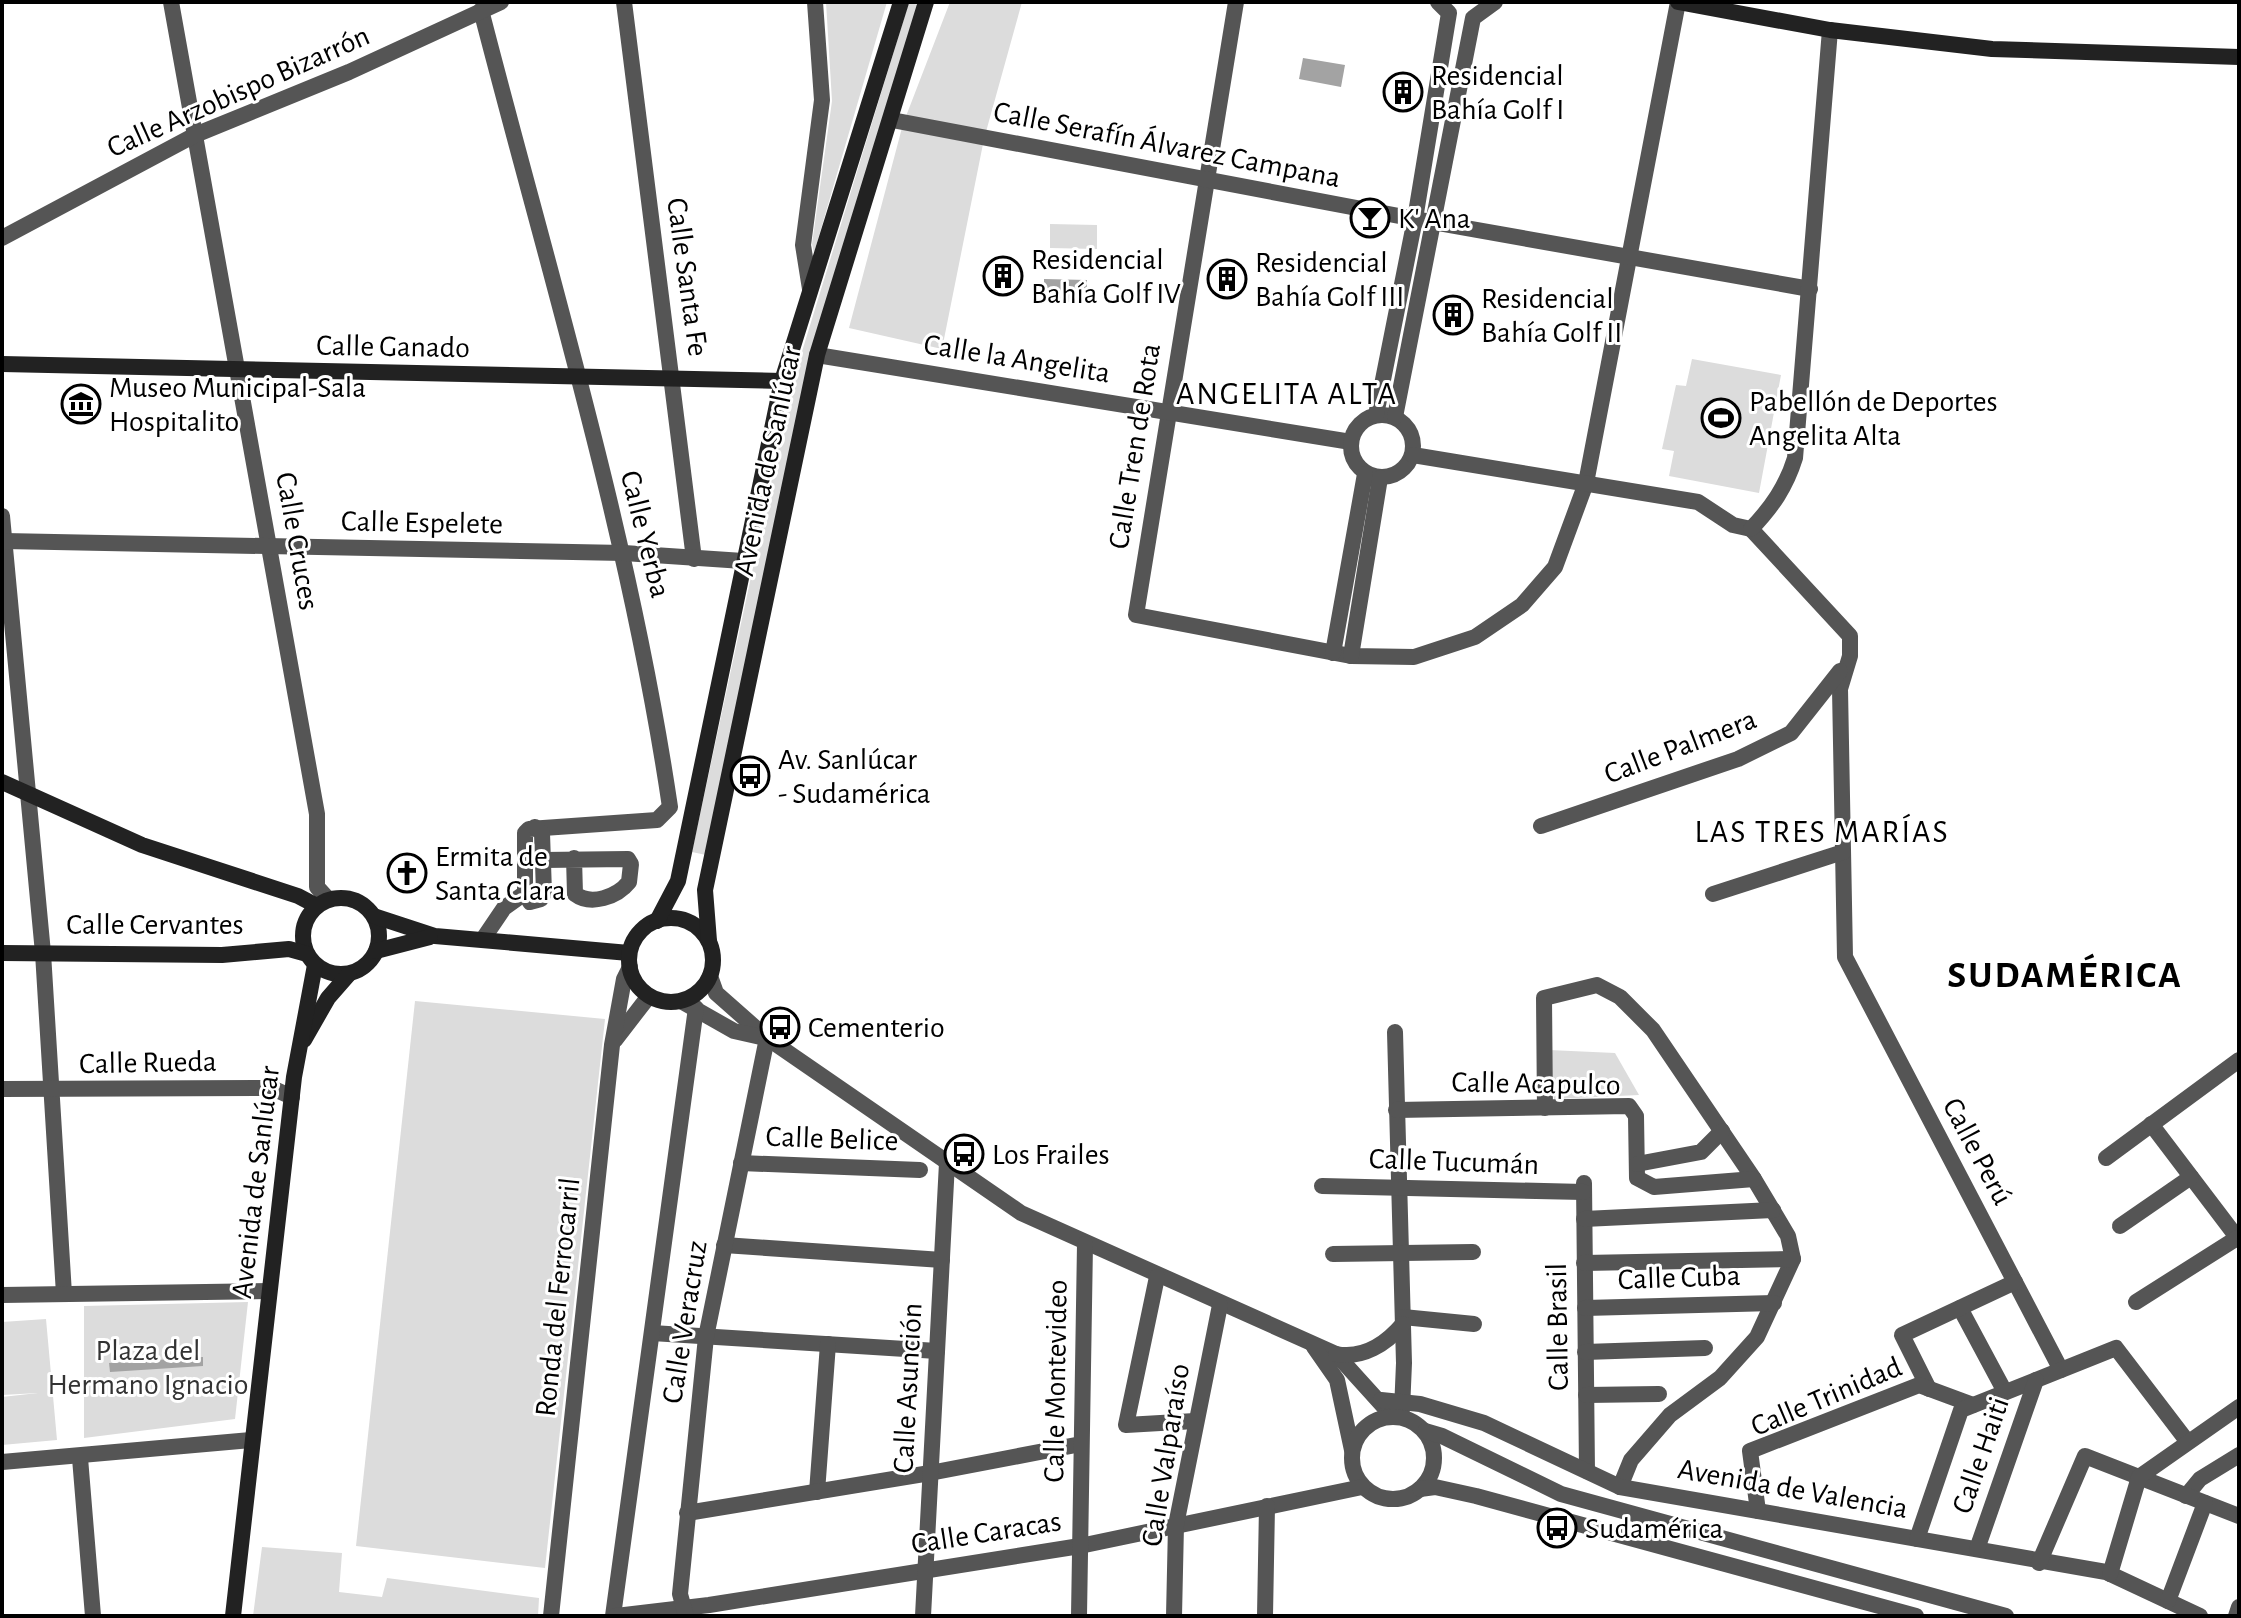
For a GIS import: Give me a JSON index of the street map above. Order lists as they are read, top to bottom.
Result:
{
  "streets": {
    "main road": ["Calle Ganado", "Avenida de Sanlúcar", "Calle Cervantes"],
    "street": [
      "Calle Arzobispo Bizarrón",
      "Calle Serafín Álvarez Campana",
      "Calle Santa Fe",
      "Calle la Angelita",
      "Calle Tren de Rota",
      "Calle Espelete",
      "Calle Yerba",
      "Calle Cruces",
      "Calle Palmera",
      "Calle Rueda",
      "Calle Acapulco",
      "Calle Belice",
      "Calle Perú",
      "Calle Tucumán",
      "Calle Cuba",
      "Ronda del Ferrocarril",
      "Calle Veracruz",
      "Calle Brasil",
      "Calle Montevideo",
      "Calle Asunción",
      "Calle Trinidad",
      "Calle Valparaíso",
      "Calle Haiti",
      "Avenida de Valencia",
      "Calle Caracas"
    ]
  },
  "crossings": [
    ["Calle Arzobispo Bizarrón", "Calle Yerba"],
    ["Calle Arzobispo Bizarrón", "Calle Cruces"],
    ["Calle Serafín Álvarez Campana", "Calle Tren de Rota"],
    ["Calle Serafín Álvarez Campana", "Avenida de Sanlúcar"],
    ["Calle Santa Fe", "Calle Ganado"],
    ["Calle Santa Fe", "Calle Espelete"],
    ["Calle Ganado", "Avenida de Sanlúcar"],
    ["Calle Ganado", "Calle Yerba"],
    ["Calle Ganado", "Calle Cruces"],
    ["Calle la Angelita", "Calle Tren de Rota"],
    ["Calle la Angelita", "Avenida de Sanlúcar"],
    ["Avenida de Sanlúcar", "Calle Espelete"],
    ["Avenida de Sanlúcar", "Calle Rueda"],
    ["Avenida de Sanlúcar", "Ronda del Ferrocarril"],
    ["Calle Espelete", "Calle Yerba"],
    ["Calle Espelete", "Calle Cruces"],
    ["Calle Cruces", "Calle Cervantes"],
    ["Calle Belice", "Calle Veracruz"],
    ["Calle Tucumán", "Calle Brasil"],
    ["Calle Cuba", "Calle Brasil"],
    ["Calle Veracruz", "Calle Caracas"],
    ["Calle Brasil", "Avenida de Valencia"],
    ["Calle Montevideo", "Calle Caracas"],
    ["Calle Asunción", "Calle Caracas"],
    ["Calle Trinidad", "Avenida de Valencia"],
    ["Calle Valparaíso", "Calle Caracas"],
    ["Calle Haiti", "Avenida de Valencia"],
    ["Avenida de Valencia", "Calle Caracas"]
  ],
  "districts": ["ANGELITA ALTA", "LAS TRES MARÍAS", "SUDAMÉRICA"],
  "parks": ["Plaza del Hermano Ignacio"],
  "places": {
    "building": [
      "Residencial Bahía Golf I",
      "Residencial Bahía Golf IV",
      "Residencial Bahía Golf III",
      "Residencial Bahía Golf II"
    ],
    "bar": ["K' Ana"],
    "museum": ["Museo Municipal-Sala Hospitalito"],
    "sports": ["Pabellón de Deportes Angelita Alta"],
    "bus stop": [
      "Av. Sanlúcar - Sudamérica",
      "Cementerio",
      "Los Frailes",
      "Sudamérica"
    ],
    "church": ["Ermita de Santa Clara"]
  }
}
